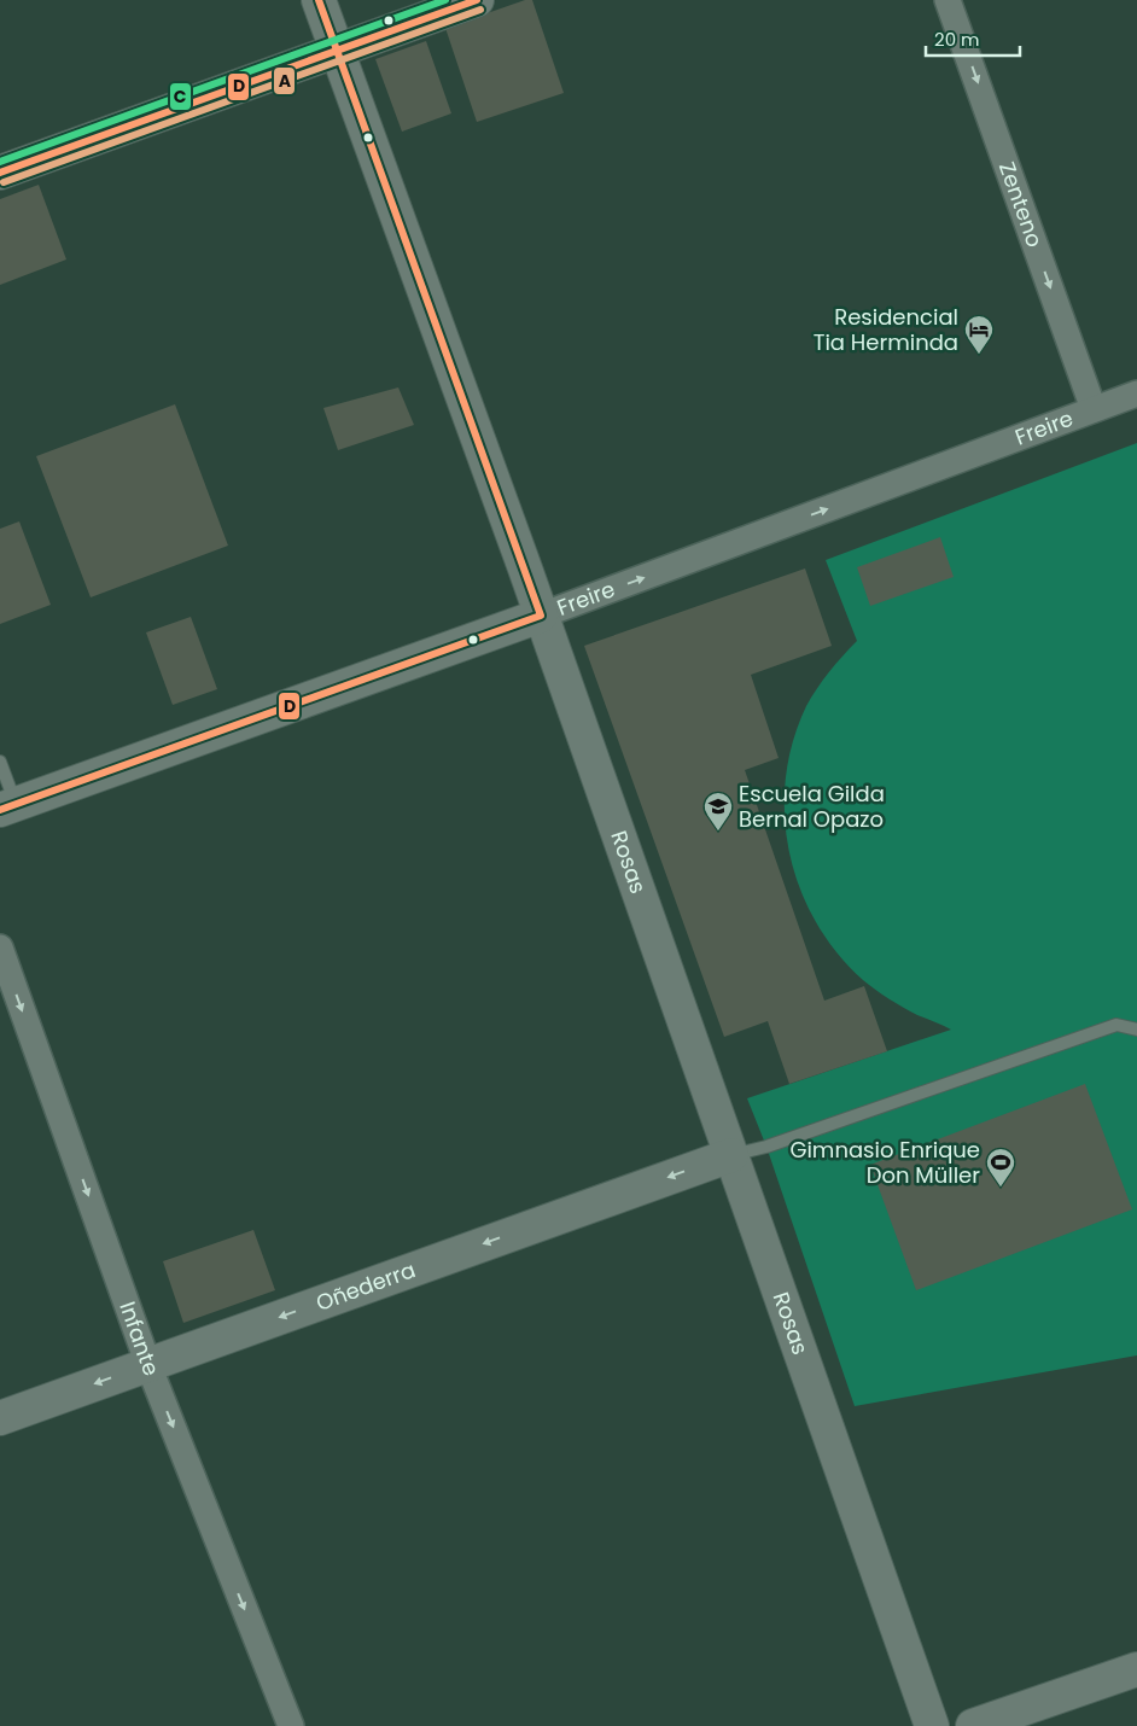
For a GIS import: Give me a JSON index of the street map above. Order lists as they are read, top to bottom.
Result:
{
  "streets": {
    "street": [
      "Zenteno",
      "Freire",
      "Rosas",
      "Oñederra",
      "Infante"
    ]
  },
  "crossings": [
    ["Zenteno", "Freire"],
    ["Freire", "Rosas"],
    ["Rosas", "Oñederra"],
    ["Oñederra", "Infante"]
  ],
  "one_way": [
    "Zenteno",
    "Freire",
    "Oñederra",
    "Infante"
  ],
  "places": {
    "hotel": ["Residencial Tia Herminda"],
    "school or university": ["Escuela Gilda Bernal Opazo"],
    "sports": ["Gimnasio Enrique Don Müller"]
  },
  "lines": ["transit line D", "transit line C", "transit line A"],
  "scale_bar": "20 m"
}
